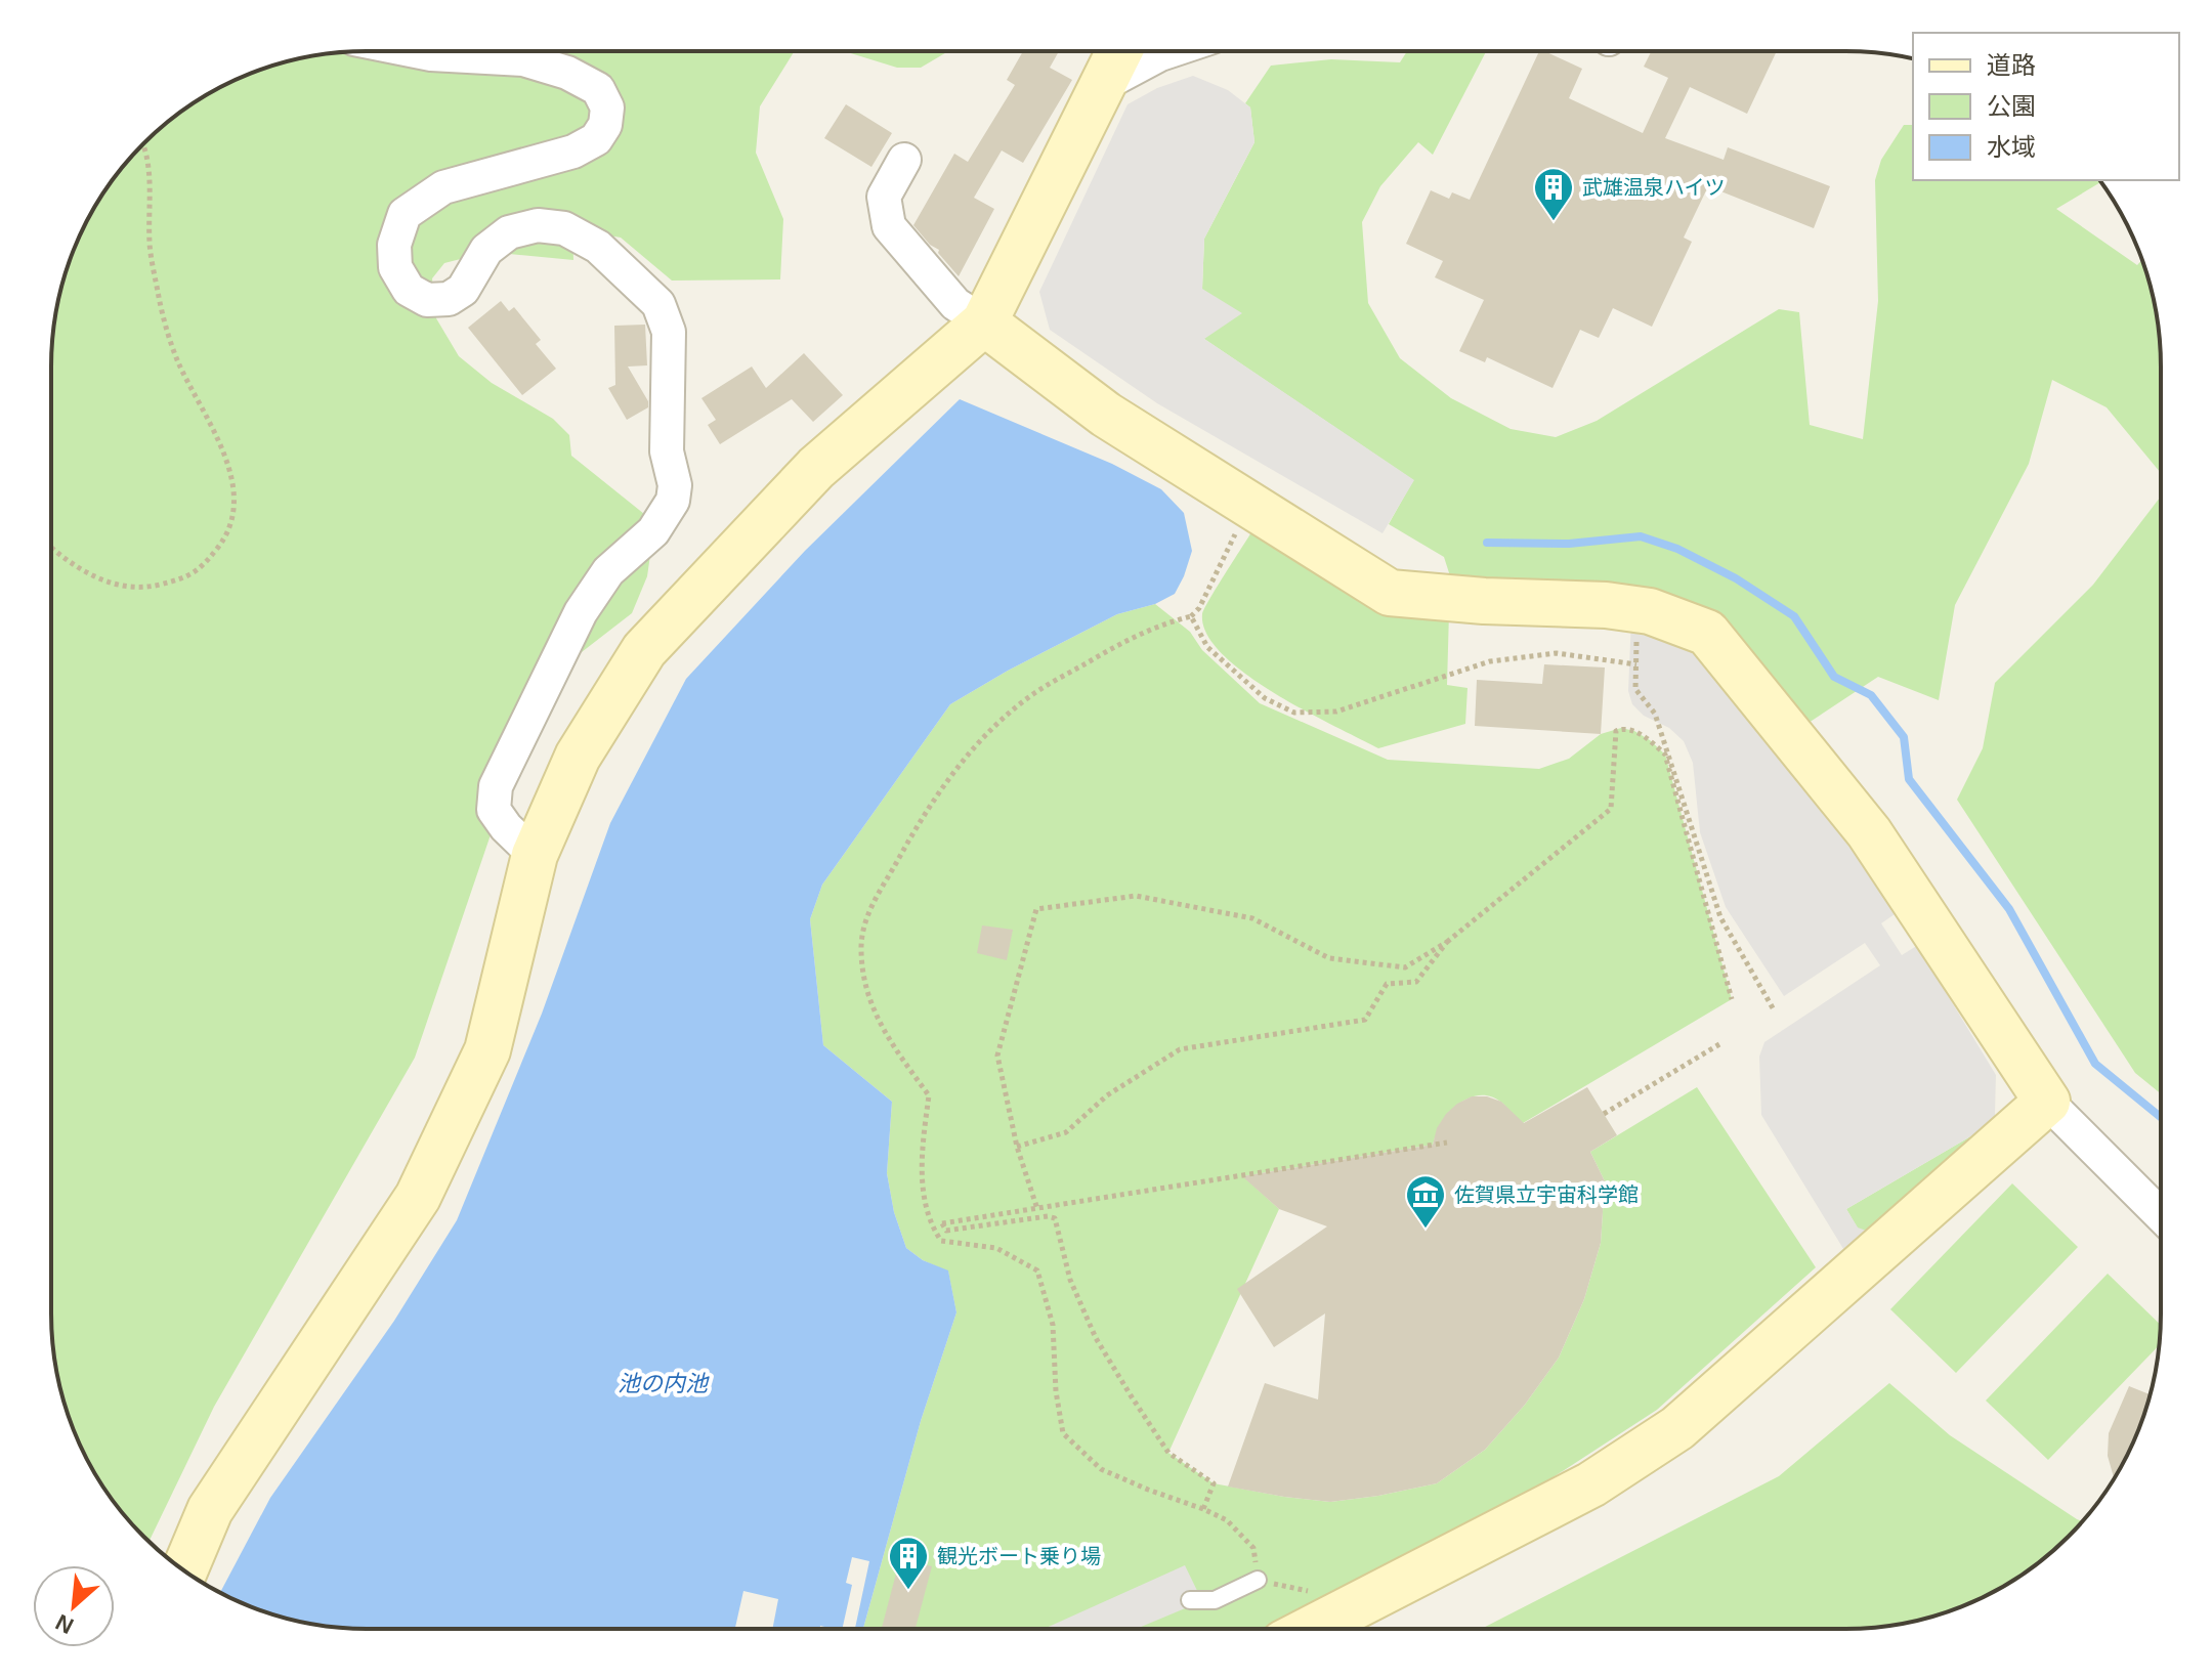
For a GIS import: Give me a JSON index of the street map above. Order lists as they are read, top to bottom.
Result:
{
  "water": ["池の内池"],
  "places": {
    "building": ["武雄温泉ハイツ", "観光ボート乗り場"],
    "museum": ["佐賀県立宇宙科学館"]
  },
  "legend": ["道路", "公園", "水域"],
  "north": "bottom left"
}
